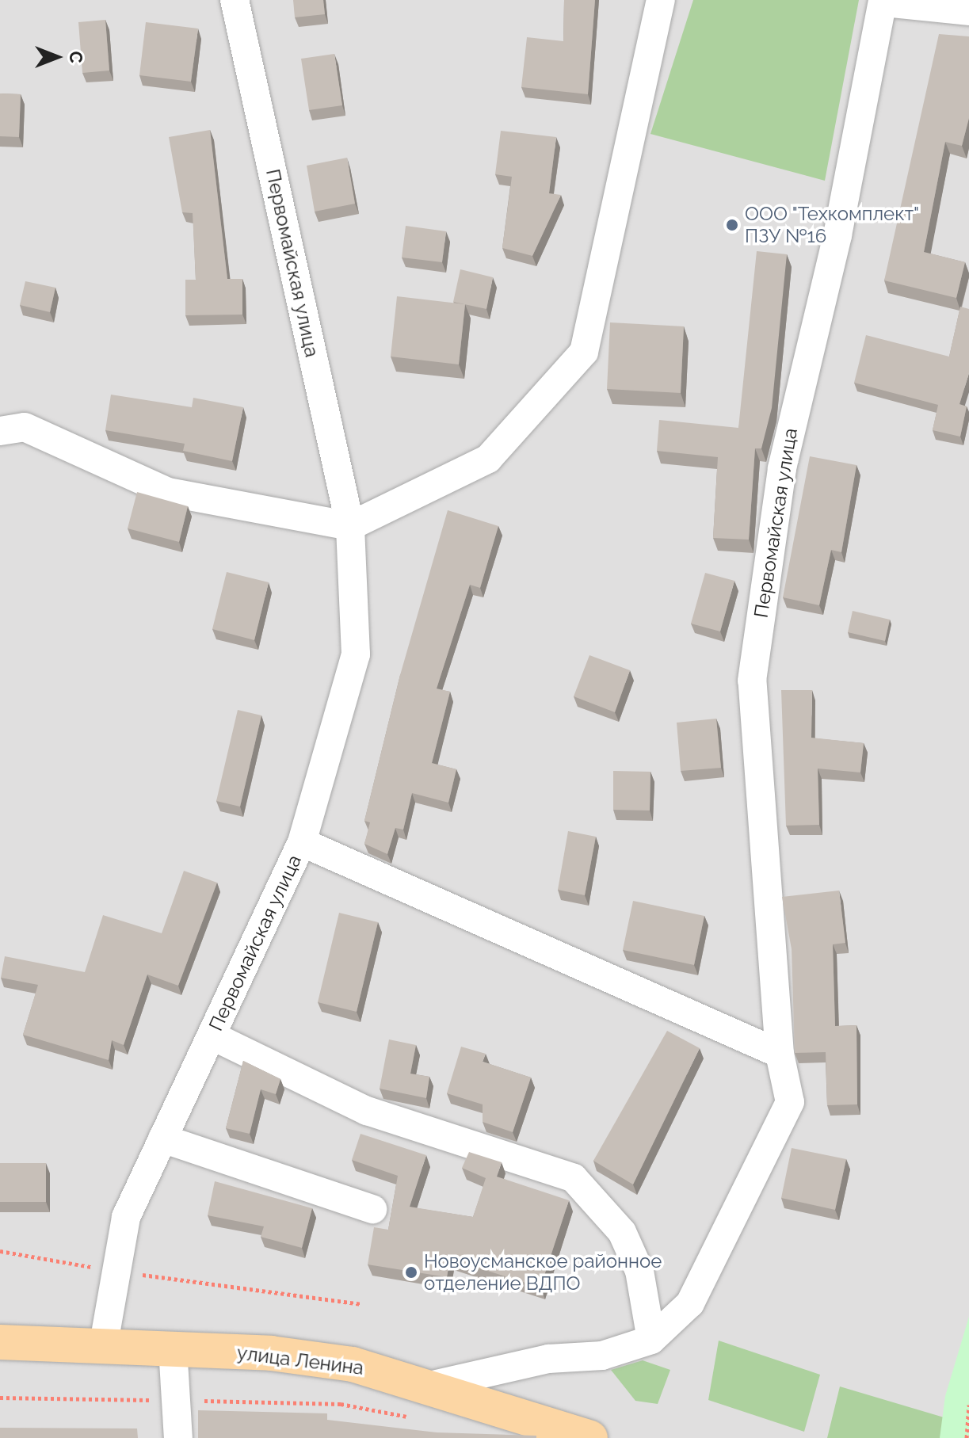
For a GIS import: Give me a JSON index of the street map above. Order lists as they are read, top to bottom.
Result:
{
  "streets": {
    "main road": ["улица Ленина"],
    "street": ["Первомайская улица"]
  },
  "crossings": [
    ["Первомайская улица", "улица Ленина"]
  ],
  "places": ["ООО \"Техкомплект\" ПЗУ №16", "Новоусманское районное отделение ВДПО"],
  "north": "right"
}
